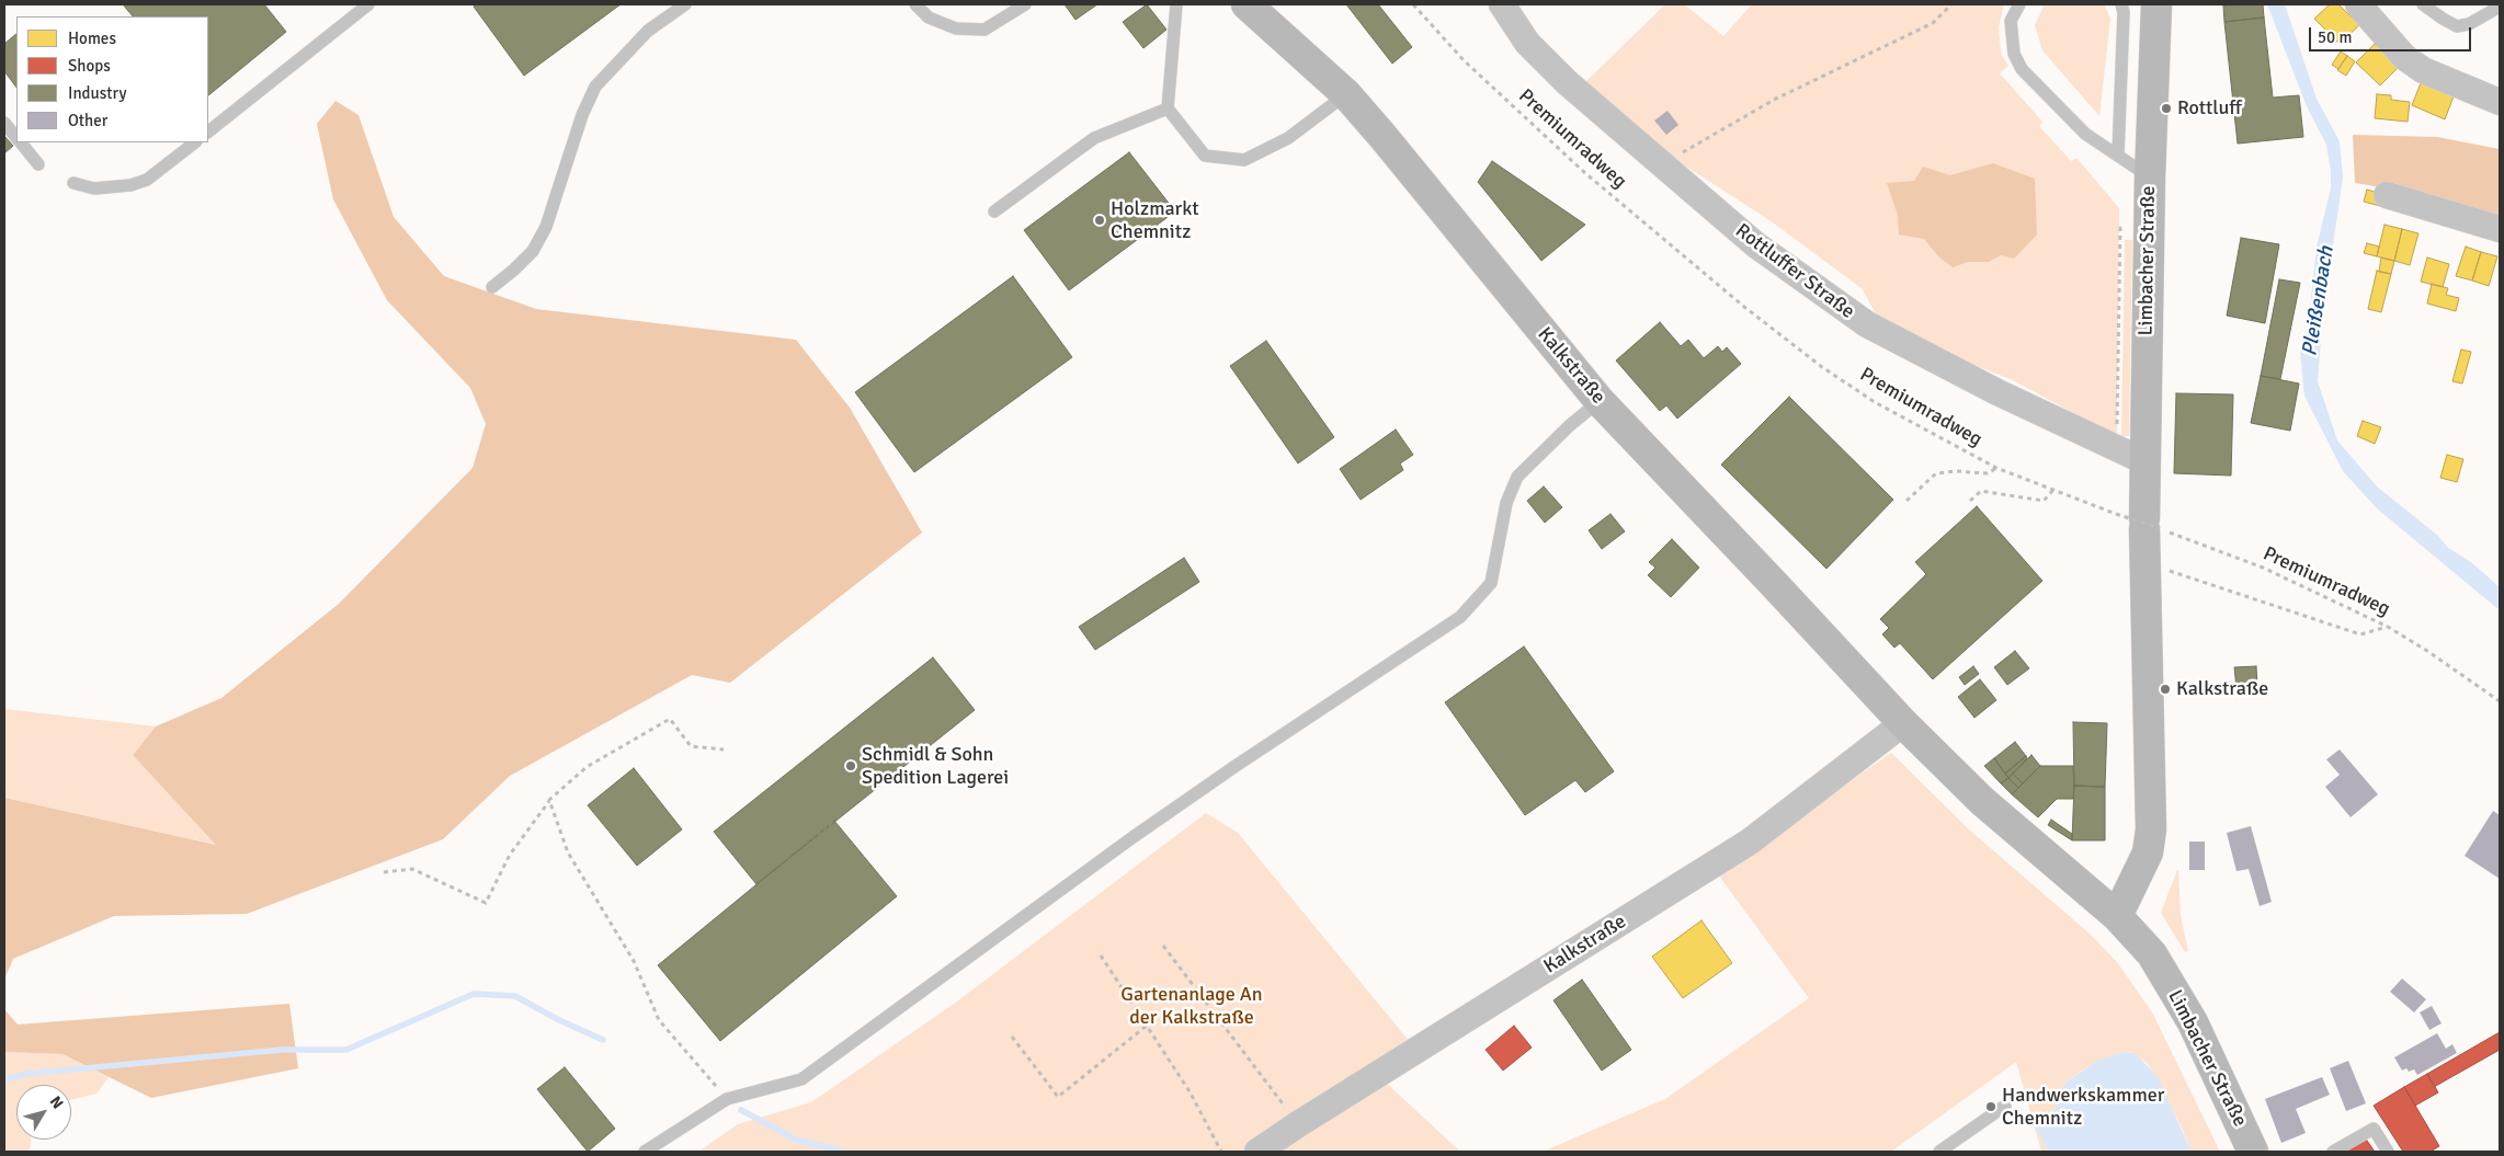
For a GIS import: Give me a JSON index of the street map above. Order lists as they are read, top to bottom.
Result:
{
  "streets": {
    "main road": ["Limbacher Straße", "Kalkstraße"],
    "street": ["Rottluffer Straße"],
    "path": ["Premiumradweg"]
  },
  "crossings": [
    ["Premiumradweg", "Limbacher Straße"],
    ["Limbacher Straße", "Rottluffer Straße"],
    ["Limbacher Straße", "Kalkstraße"]
  ],
  "water": ["Pleißenbach"],
  "parks": ["Gartenanlage An der Kalkstraße"],
  "places": [
    "Rottluff",
    "Holzmarkt Chemnitz",
    "Kalkstraße",
    "Schmidl & Sohn Spedition Lagerei",
    "Handwerkskammer Chemnitz"
  ],
  "legend": [
    "Homes",
    "Shops",
    "Industry",
    "Other"
  ],
  "scale_bar": "50 m",
  "north": "top right"
}
